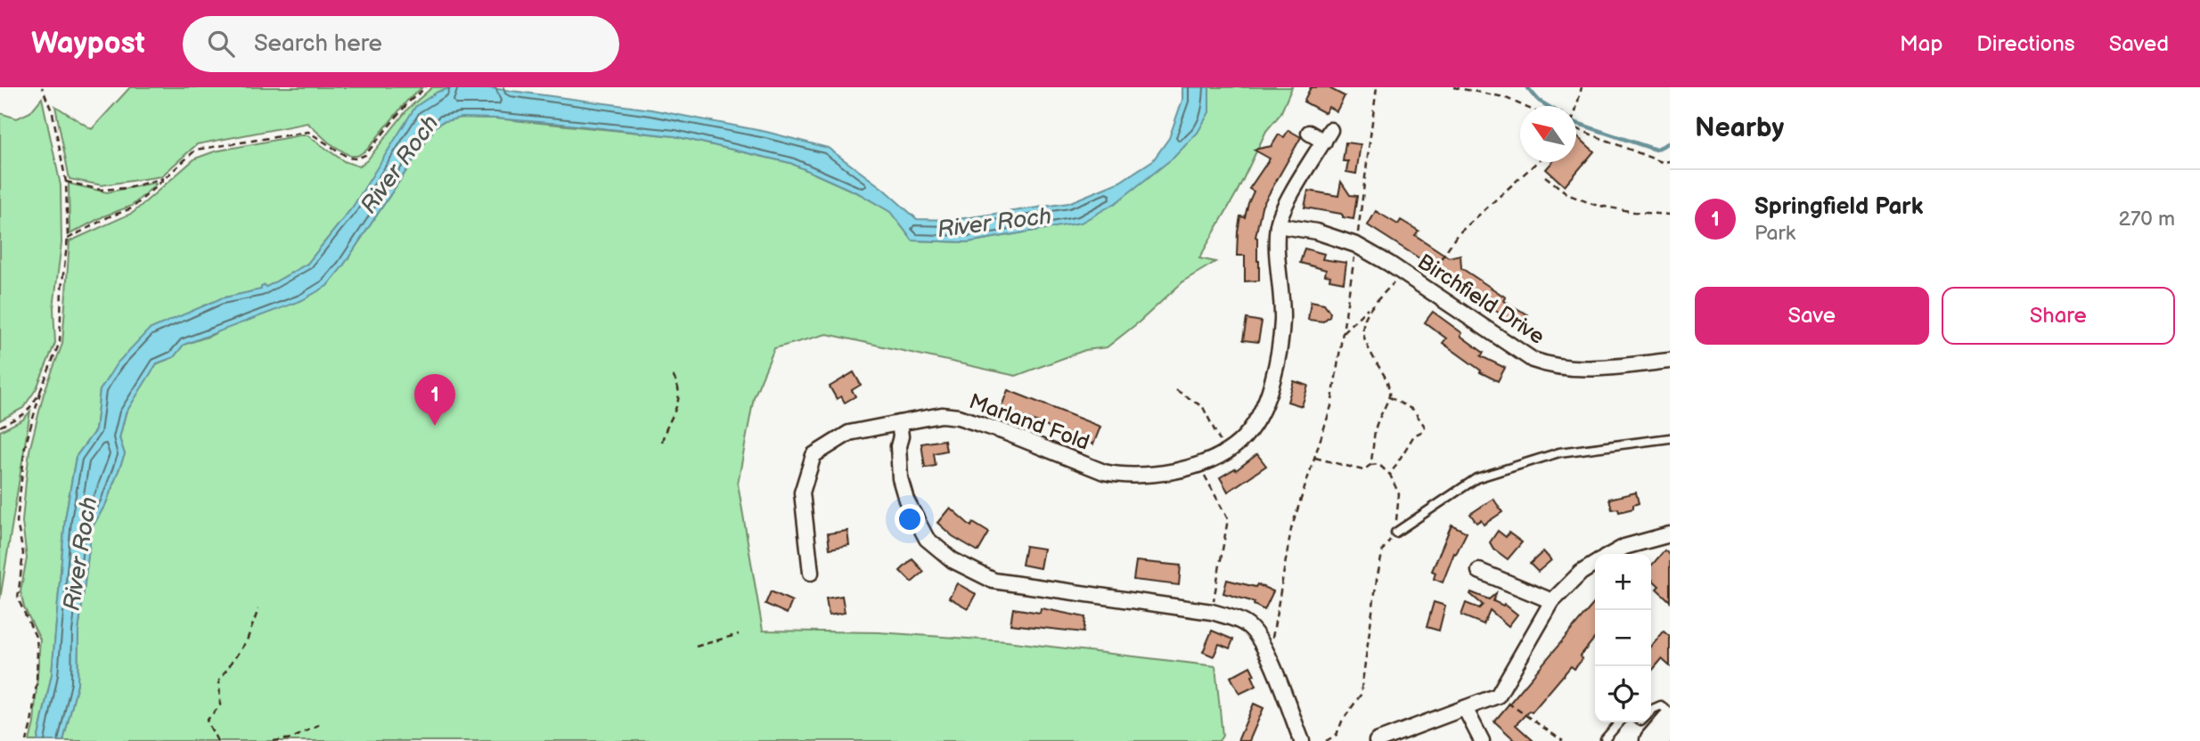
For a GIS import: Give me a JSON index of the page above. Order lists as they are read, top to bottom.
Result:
{
  "streets": {
    "street": ["Birchfield Drive", "Marland Fold"]
  },
  "crossings": [
    ["Birchfield Drive", "Marland Fold"]
  ],
  "water": ["River Roch"],
  "north": "top left",
  "page": {
    "header": "Waypost",
    "search": "Search here",
    "nav": ["Map", "Directions", "Saved"],
    "heading": "Nearby",
    "list": [
      {
        "mark": "1",
        "name": "Springfield Park",
        "note": "Park",
        "value": "270 m"
      }
    ],
    "buttons": ["Save", "Share"],
    "pins": "1",
    "map_buttons": ["+", "−"]
  }
}
